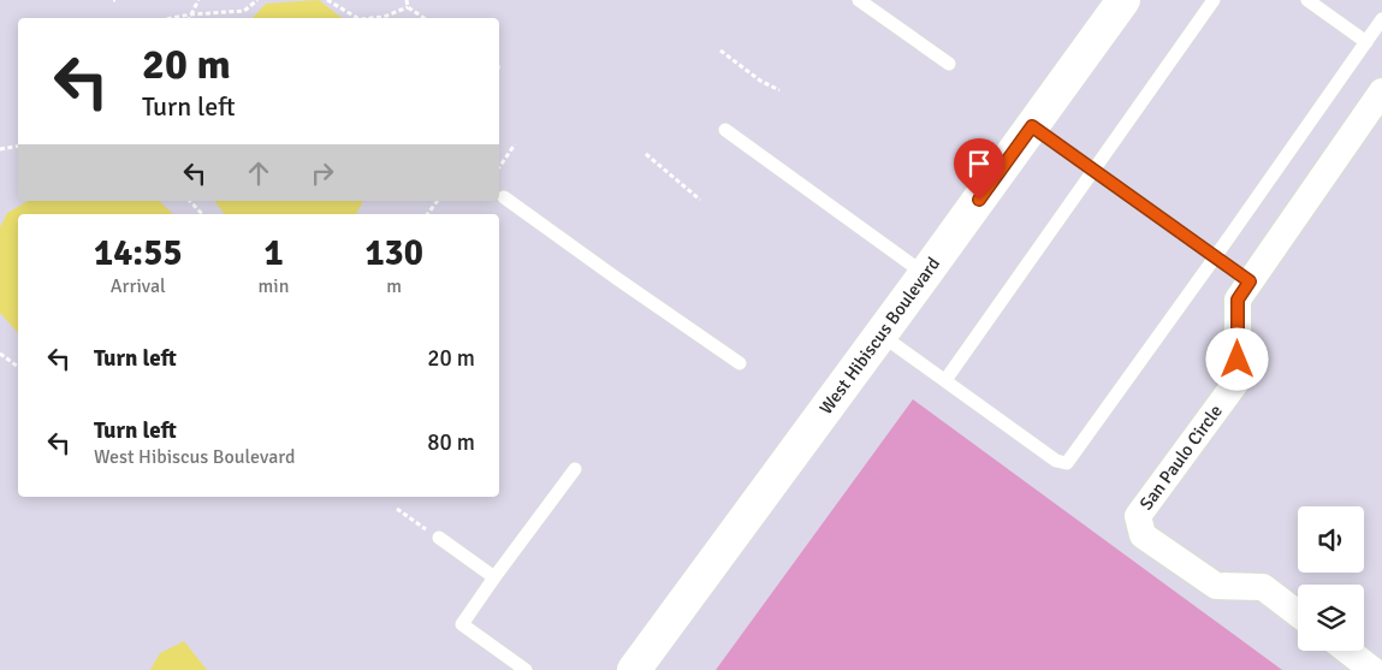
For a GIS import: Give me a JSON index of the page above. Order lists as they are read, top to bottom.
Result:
{
  "streets": {
    "street": ["West Hibiscus Boulevard", "San Paulo Circle"]
  },
  "page": {
    "turn": ["20 m", "Turn left"],
    "eta": [
      "14:55",
      "Arrival",
      "1",
      "min",
      "130",
      "m"
    ],
    "list": [
      {
        "name": "Turn left",
        "value": "20 m"
      },
      {
        "name": "Turn left",
        "note": "West Hibiscus Boulevard",
        "value": "80 m"
      }
    ]
  }
}
